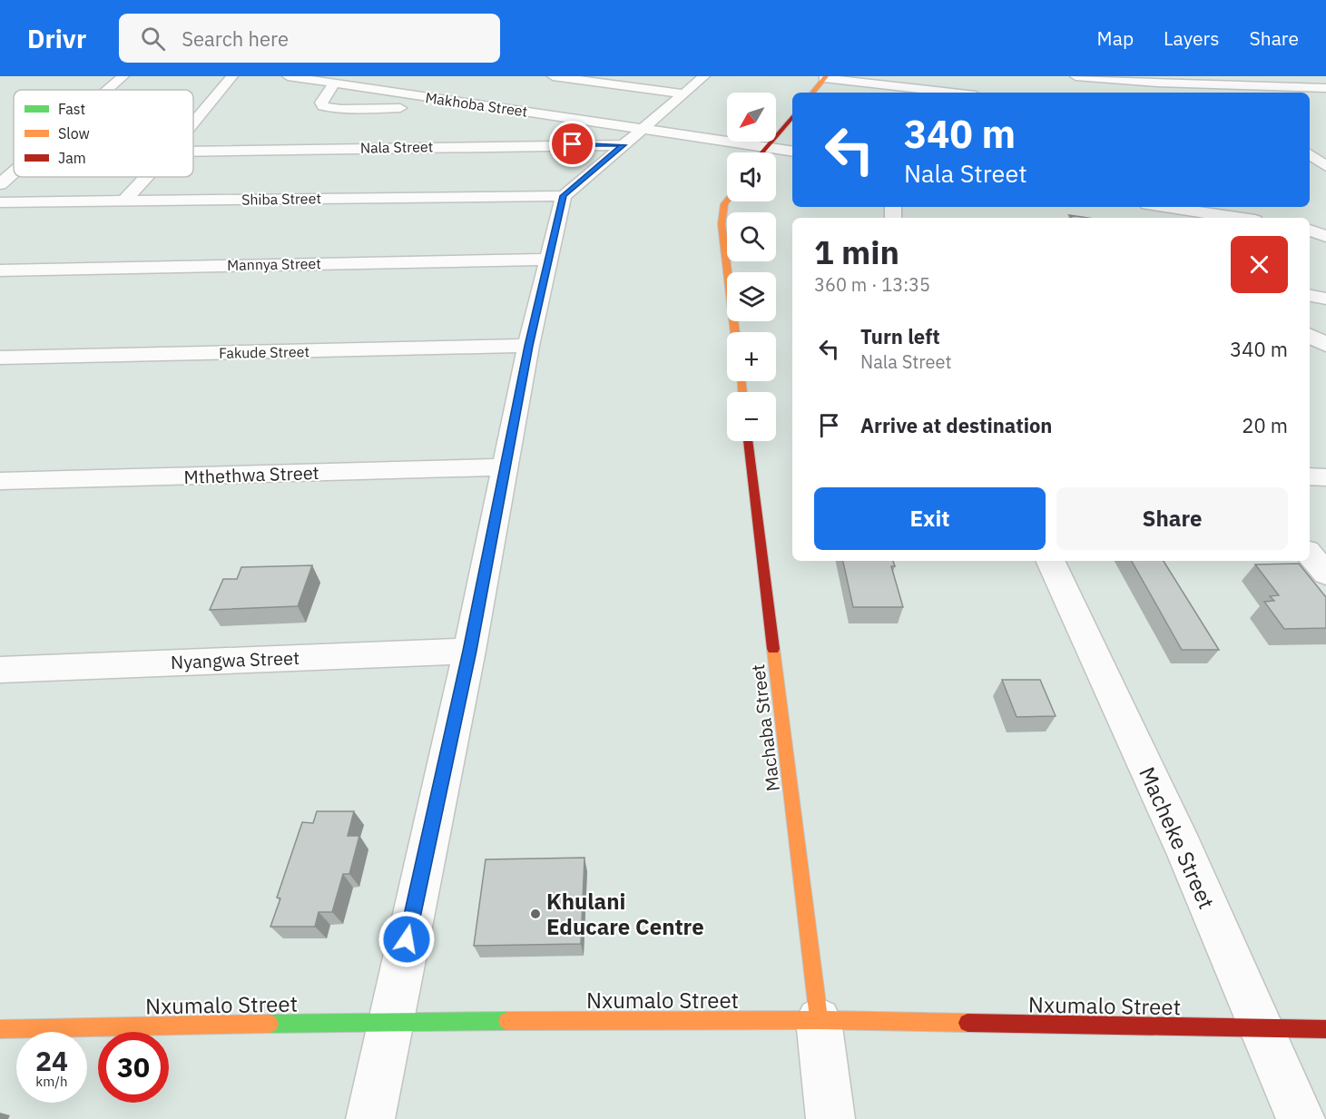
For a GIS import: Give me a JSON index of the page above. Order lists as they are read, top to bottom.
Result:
{
  "streets": {
    "street": [
      "Makhoba Street",
      "Nala Street",
      "Shiba Street",
      "Mannya Street",
      "Fakude Street",
      "Mthethwa Street",
      "Nyangwa Street",
      "Machaba Street",
      "Macheke Street",
      "Nxumalo Street"
    ]
  },
  "crossings": [
    ["Machaba Street", "Nxumalo Street"],
    ["Macheke Street", "Nxumalo Street"]
  ],
  "places": ["Khulani Educare Centre"],
  "legend": ["Fast", "Slow", "Jam"],
  "north": "bottom left",
  "page": {
    "header": "Drivr",
    "search": "Search here",
    "nav": ["Map", "Layers", "Share"],
    "map_buttons": ["+", "−"],
    "turn": ["340 m", "Nala Street"],
    "heading": ["1 min", "360 m · 13:35"],
    "list": [
      {
        "name": "Turn left",
        "note": "Nala Street",
        "value": "340 m"
      },
      {
        "name": "Arrive at destination",
        "value": "20 m"
      }
    ],
    "buttons": ["Exit", "Share"],
    "speed": "24 km/h",
    "limit": "30"
  }
}
